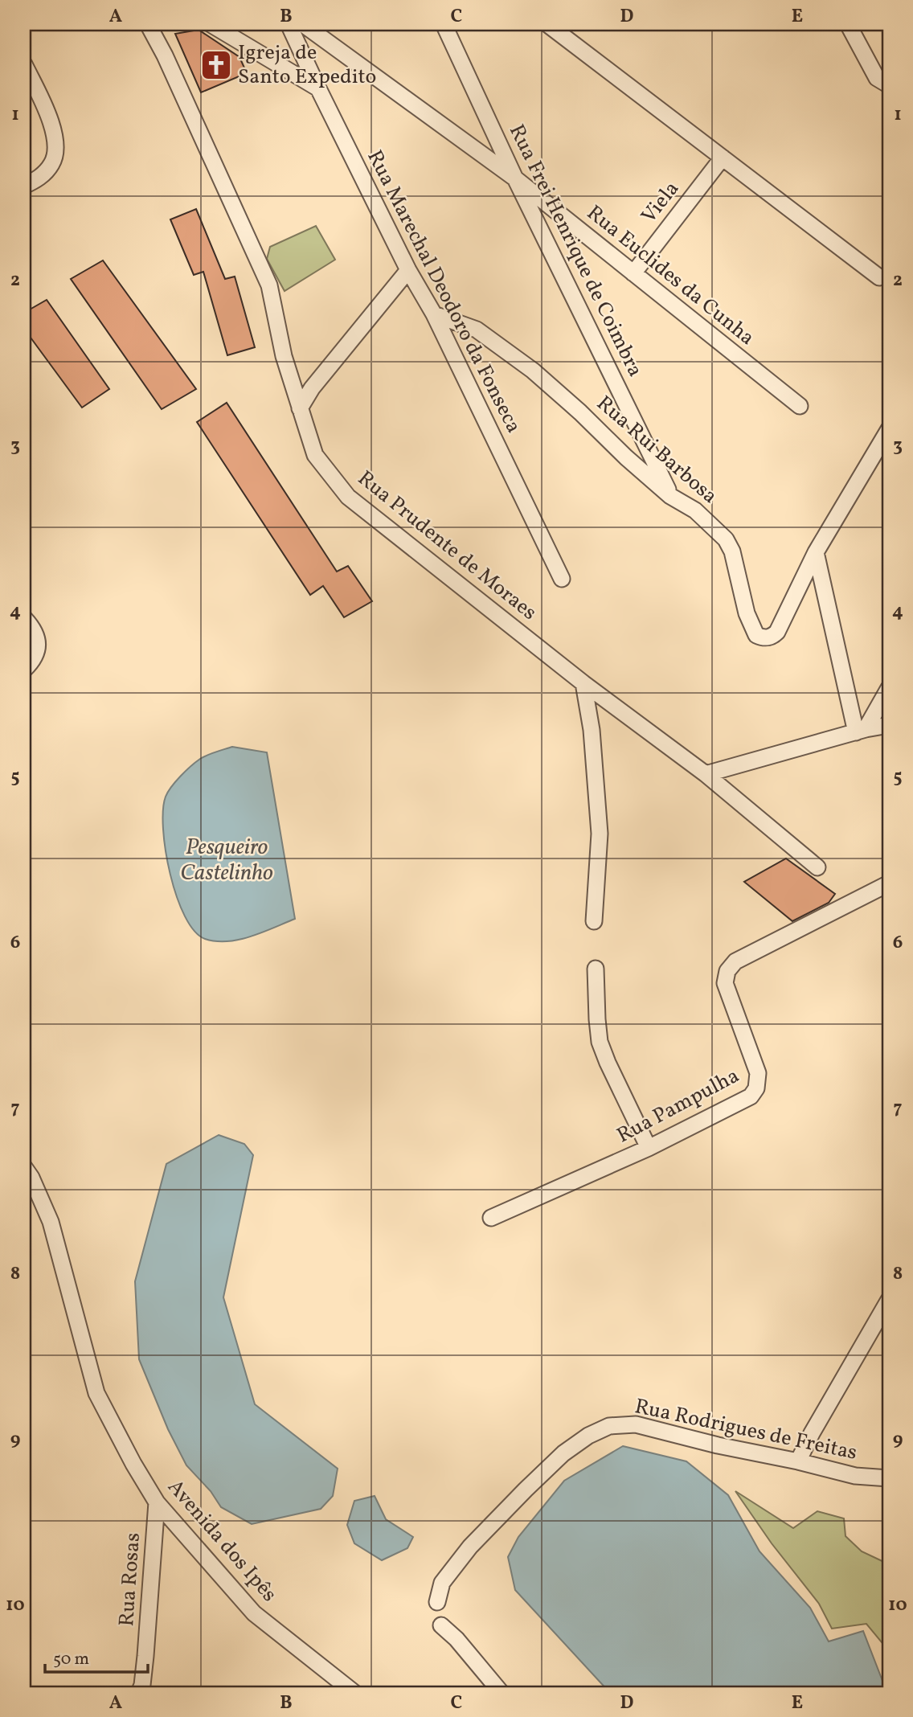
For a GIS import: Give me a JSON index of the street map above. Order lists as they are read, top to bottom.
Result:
{
  "streets": {
    "street": [
      "Viela",
      "Rua Frei Henrique de Coimbra",
      "Rua Euclides da Cunha",
      "Rua Marechal Deodoro da Fonseca",
      "Rua Rui Barbosa",
      "Rua Prudente de Moraes",
      "Rua Pampulha",
      "Rua Rodrigues de Freitas",
      "Avenida dos Ipês",
      "Rua Rosas"
    ]
  },
  "crossings": [
    ["Viela", "Rua Euclides da Cunha"],
    ["Rua Frei Henrique de Coimbra", "Rua Euclides da Cunha"],
    ["Rua Frei Henrique de Coimbra", "Rua Rui Barbosa"],
    ["Rua Marechal Deodoro da Fonseca", "Rua Rui Barbosa"],
    ["Avenida dos Ipês", "Rua Rosas"]
  ],
  "water": ["Pesqueiro Castelinho"],
  "places": {
    "church": ["Igreja de Santo Expedito"]
  },
  "scale_bar": "50 m",
  "grid": {
    "columns": [
      "A",
      "B",
      "C",
      "D",
      "E"
    ],
    "rows": [
      "1",
      "2",
      "3",
      "4",
      "5",
      "6",
      "7",
      "8",
      "9",
      "10"
    ]
  }
}
